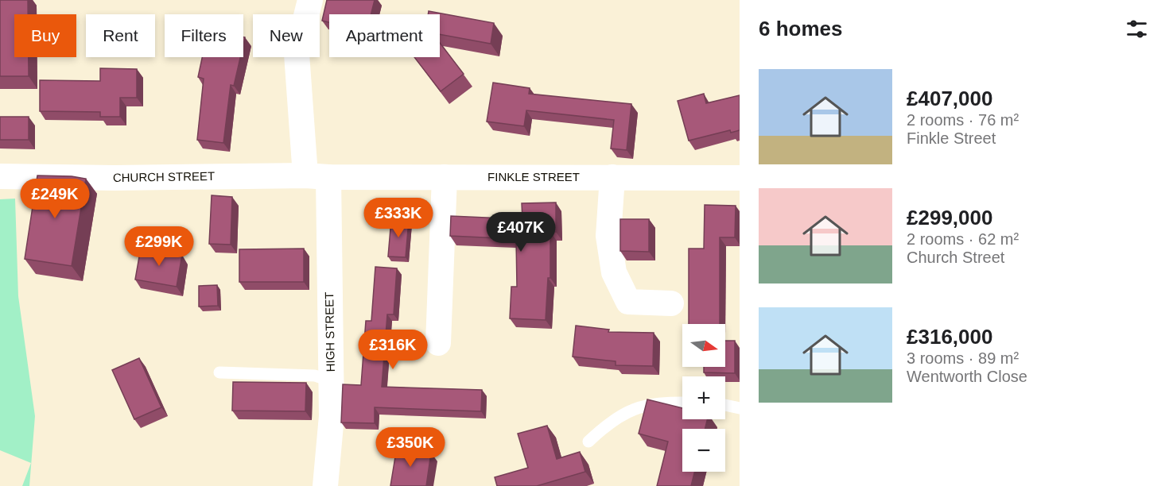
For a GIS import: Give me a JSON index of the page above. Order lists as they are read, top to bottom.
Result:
{
  "streets": {
    "street": ["CHURCH STREET", "FINKLE STREET", "HIGH STREET"]
  },
  "crossings": [
    ["CHURCH STREET", "FINKLE STREET"],
    ["CHURCH STREET", "HIGH STREET"],
    ["FINKLE STREET", "HIGH STREET"]
  ],
  "north": "right",
  "page": {
    "heading": "6 homes",
    "chip": [
      "Buy",
      "Rent",
      "Filters",
      "New",
      "Apartment"
    ],
    "list": [
      {
        "name": "£407,000",
        "note": "2 rooms · 76 m² · Finkle Street"
      },
      {
        "name": "£299,000",
        "note": "2 rooms · 62 m² · Church Street"
      },
      {
        "name": "£316,000",
        "note": "3 rooms · 89 m² · Wentworth Close"
      }
    ],
    "price": [
      "£249K",
      "£333K",
      "£407K",
      "£299K",
      "£316K",
      "£350K"
    ],
    "map_buttons": ["+", "−"]
  }
}
